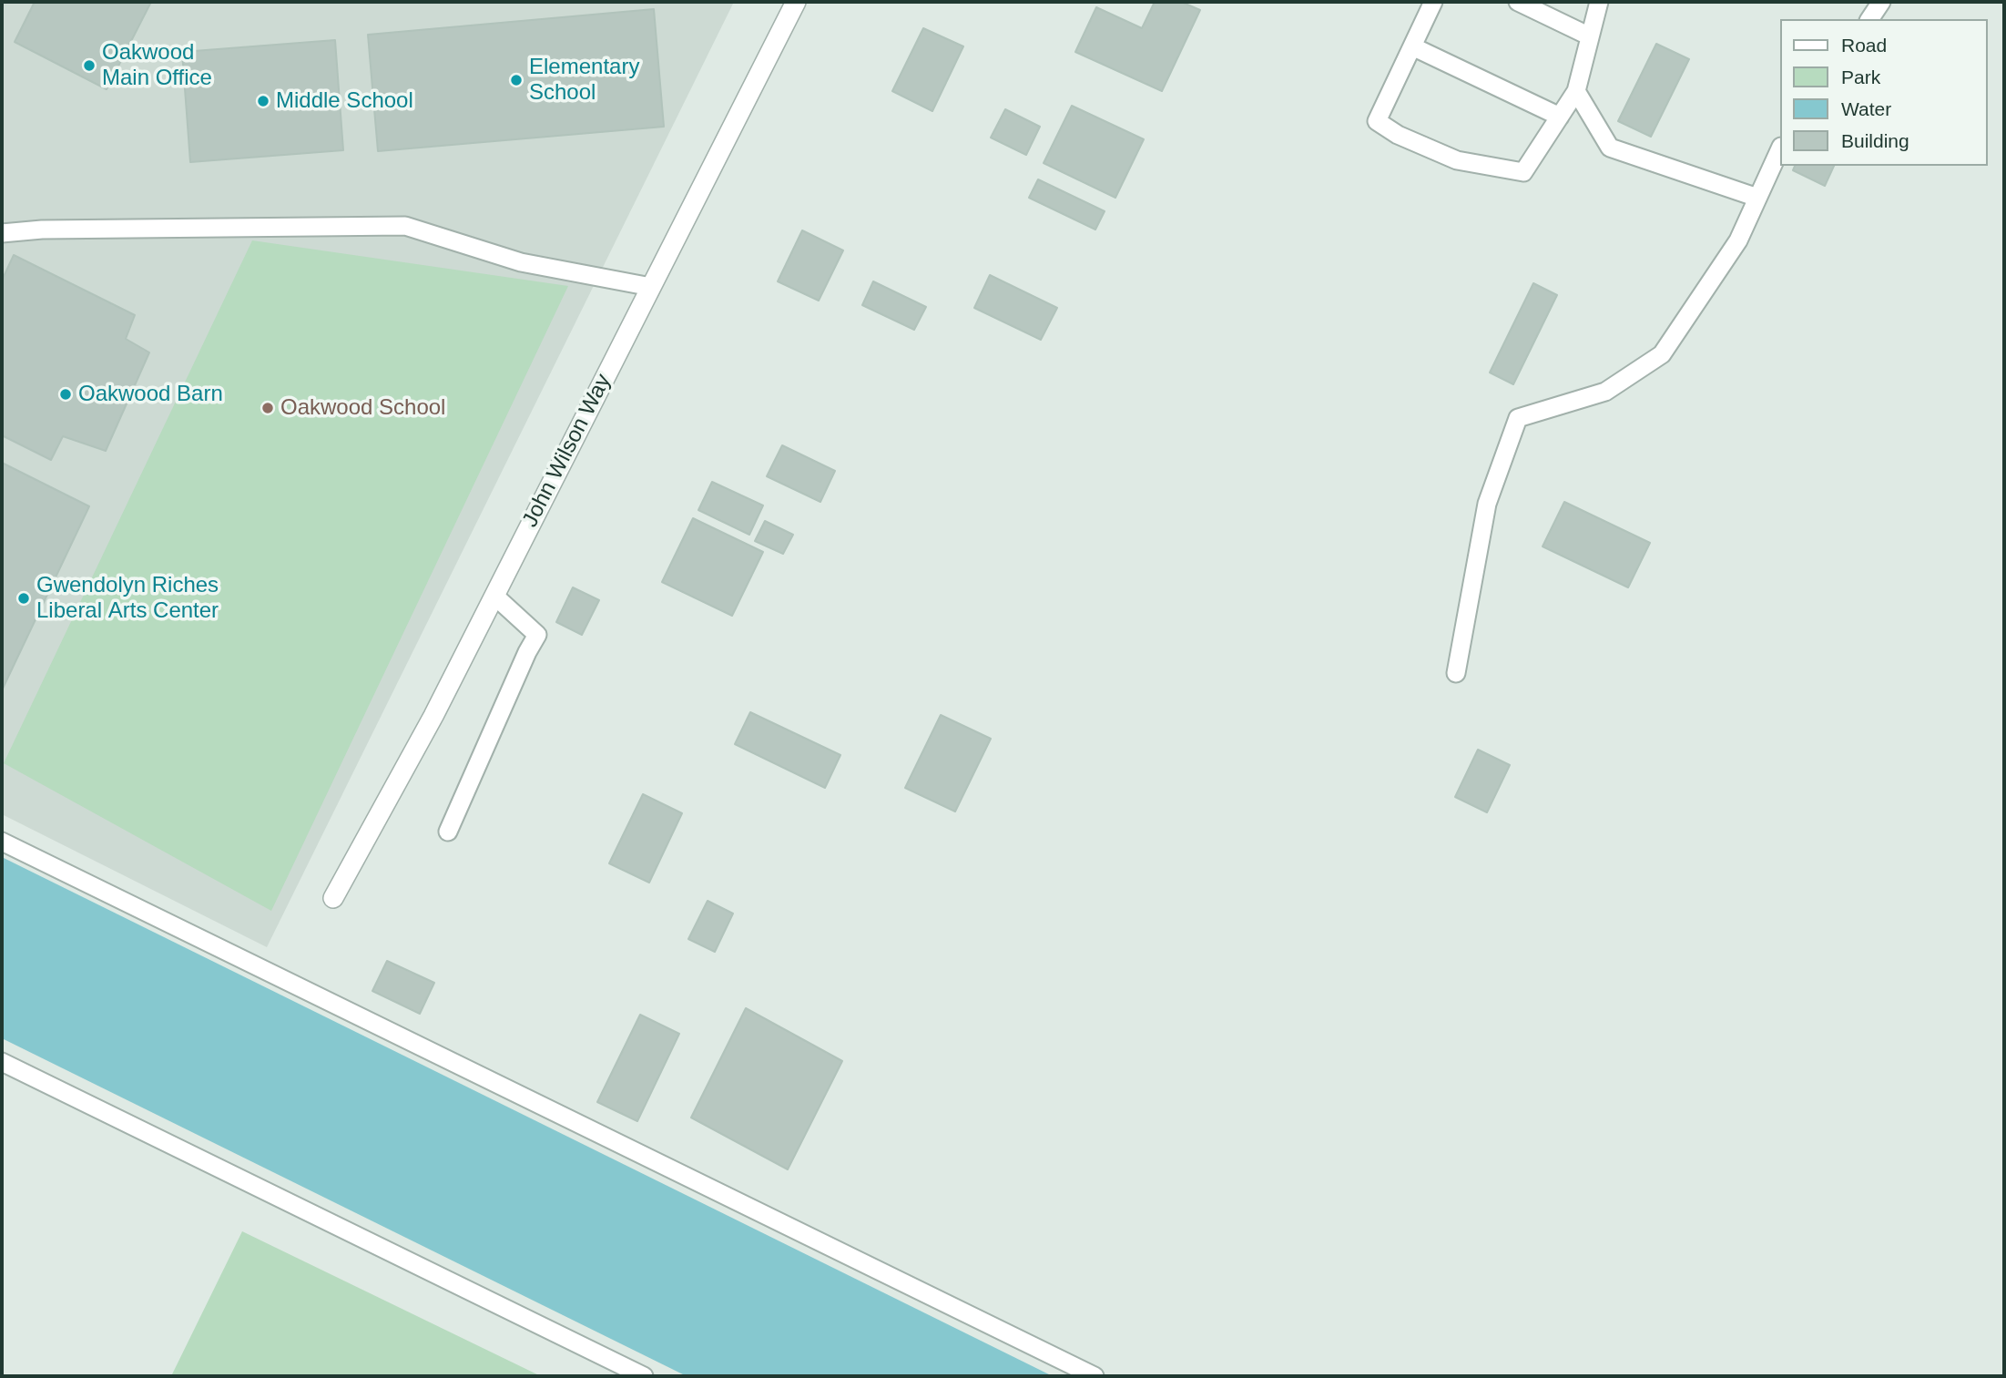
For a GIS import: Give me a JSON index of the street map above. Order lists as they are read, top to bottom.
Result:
{
  "streets": {
    "street": ["John Wilson Way"]
  },
  "places": [
    "Oakwood Main Office",
    "Elementary School",
    "Middle School",
    "Oakwood Barn",
    "Oakwood School",
    "Gwendolyn Riches Liberal Arts Center"
  ],
  "legend": [
    "Road",
    "Park",
    "Water",
    "Building"
  ]
}
